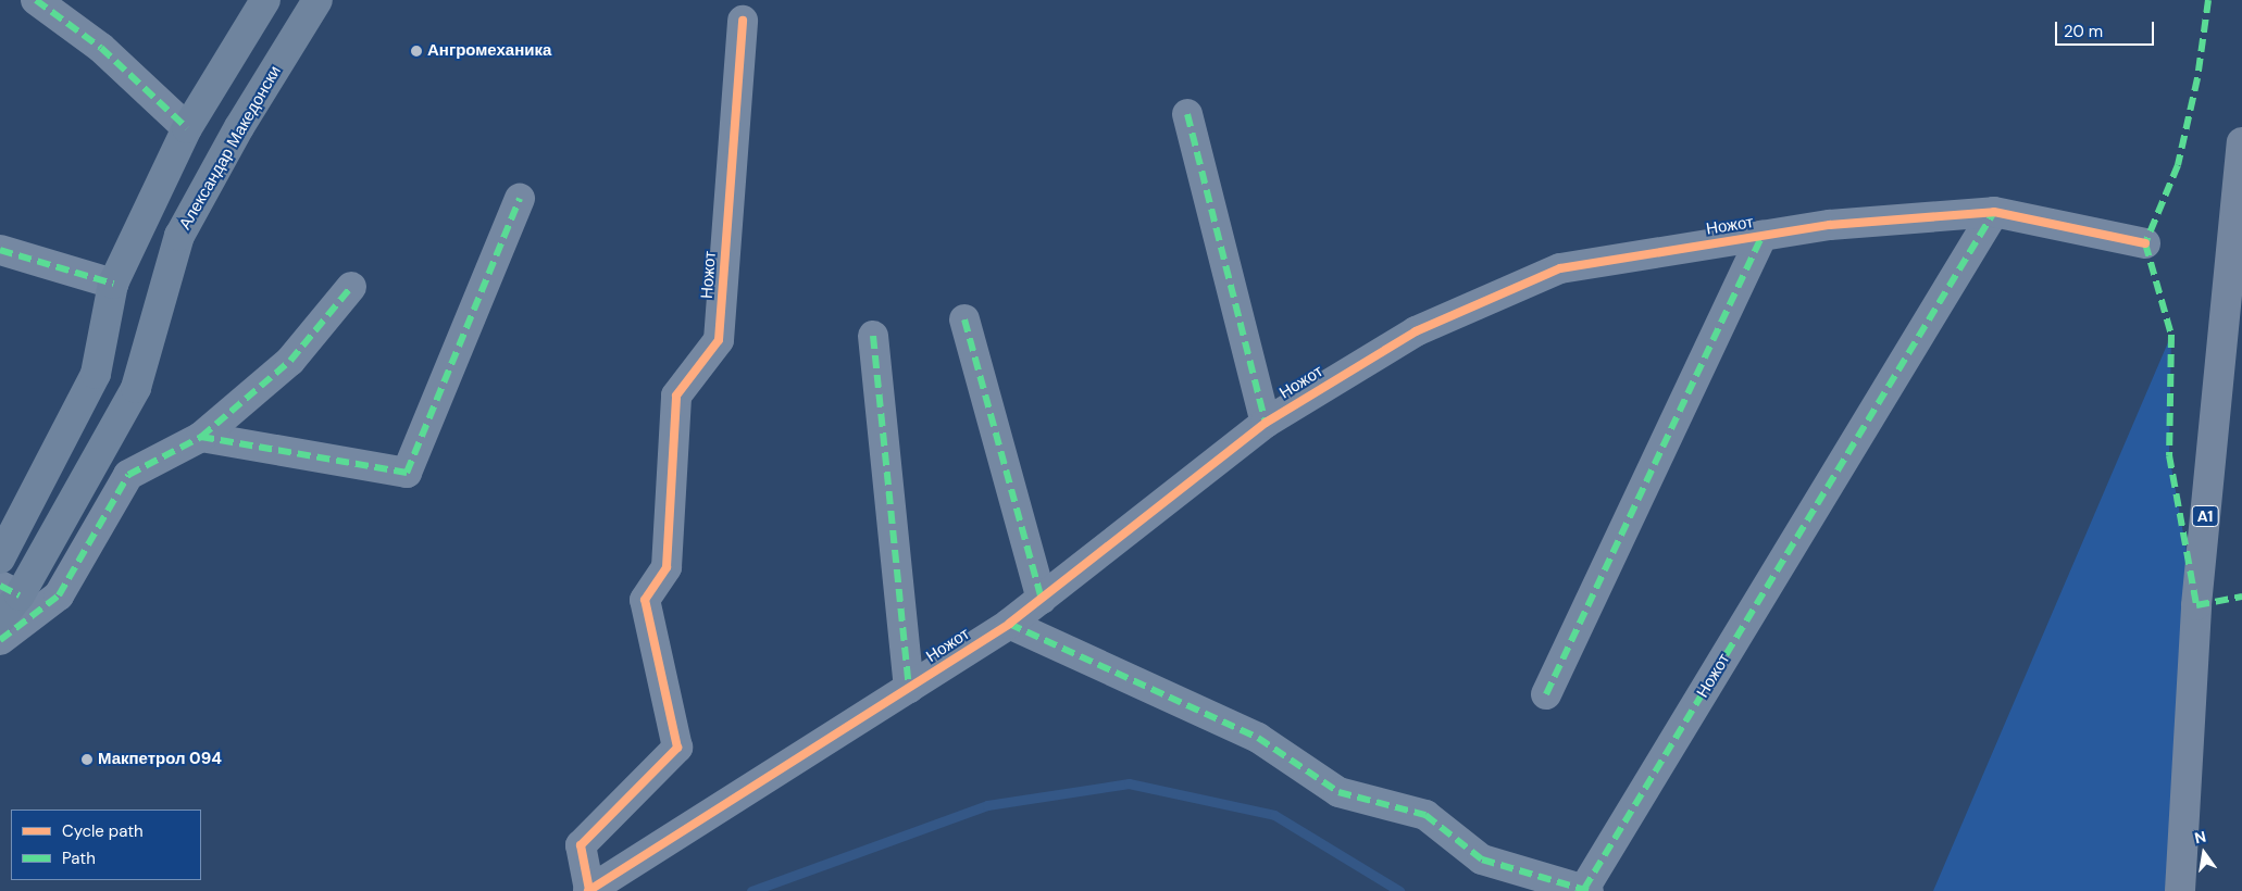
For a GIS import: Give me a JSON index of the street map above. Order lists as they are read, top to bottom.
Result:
{
  "streets": {
    "main road": ["A1"],
    "street": ["Александар Македонски", "Ножот"]
  },
  "places": ["Ангромеханика", "Макпетрол 094"],
  "legend": ["Cycle path", "Path"],
  "scale_bar": "20 m",
  "north": "top"
}
